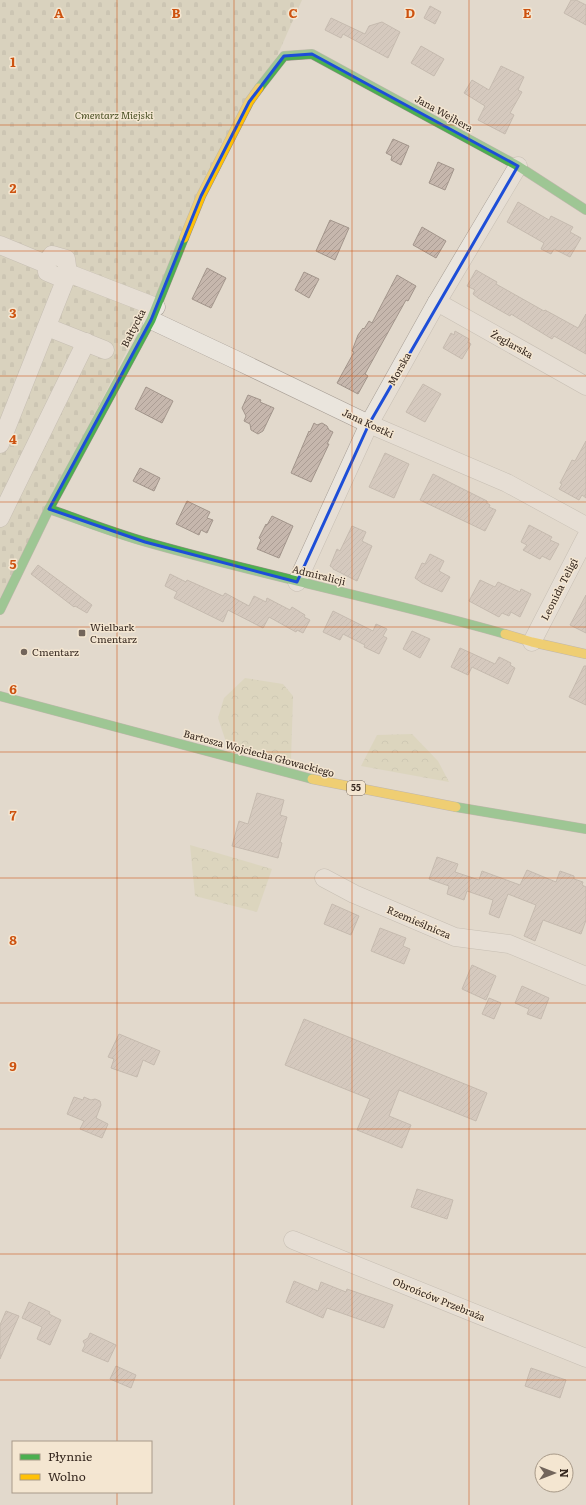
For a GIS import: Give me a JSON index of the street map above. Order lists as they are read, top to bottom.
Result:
{
  "streets": {
    "street": [
      "Jana Wejhera",
      "Bałtycka",
      "Żeglarska",
      "Morska",
      "Jana Kostki",
      "Admiralicji",
      "Leonida Teligi",
      "Bartosza Wojciecha Głowackiego",
      "55",
      "Rzemieślnicza",
      "Obrońców Przebraża"
    ]
  },
  "crossings": [
    ["Jana Wejhera", "Bałtycka"],
    ["Jana Wejhera", "Morska"],
    ["Bałtycka", "Jana Kostki"],
    ["Bałtycka", "Admiralicji"],
    ["Żeglarska", "Morska"],
    ["Morska", "Jana Kostki"],
    ["Morska", "Admiralicji"],
    ["Admiralicji", "Leonida Teligi"]
  ],
  "parks": ["Cmentarz Miejski"],
  "places": {
    "transit": ["Wielbark Cmentarz"],
    "other": ["Cmentarz"]
  },
  "legend": ["Płynnie", "Wolno"],
  "north": "right",
  "grid": {
    "columns": [
      "A",
      "B",
      "C",
      "D",
      "E"
    ],
    "rows": [
      "1",
      "2",
      "3",
      "4",
      "5",
      "6",
      "7",
      "8",
      "9"
    ]
  }
}
